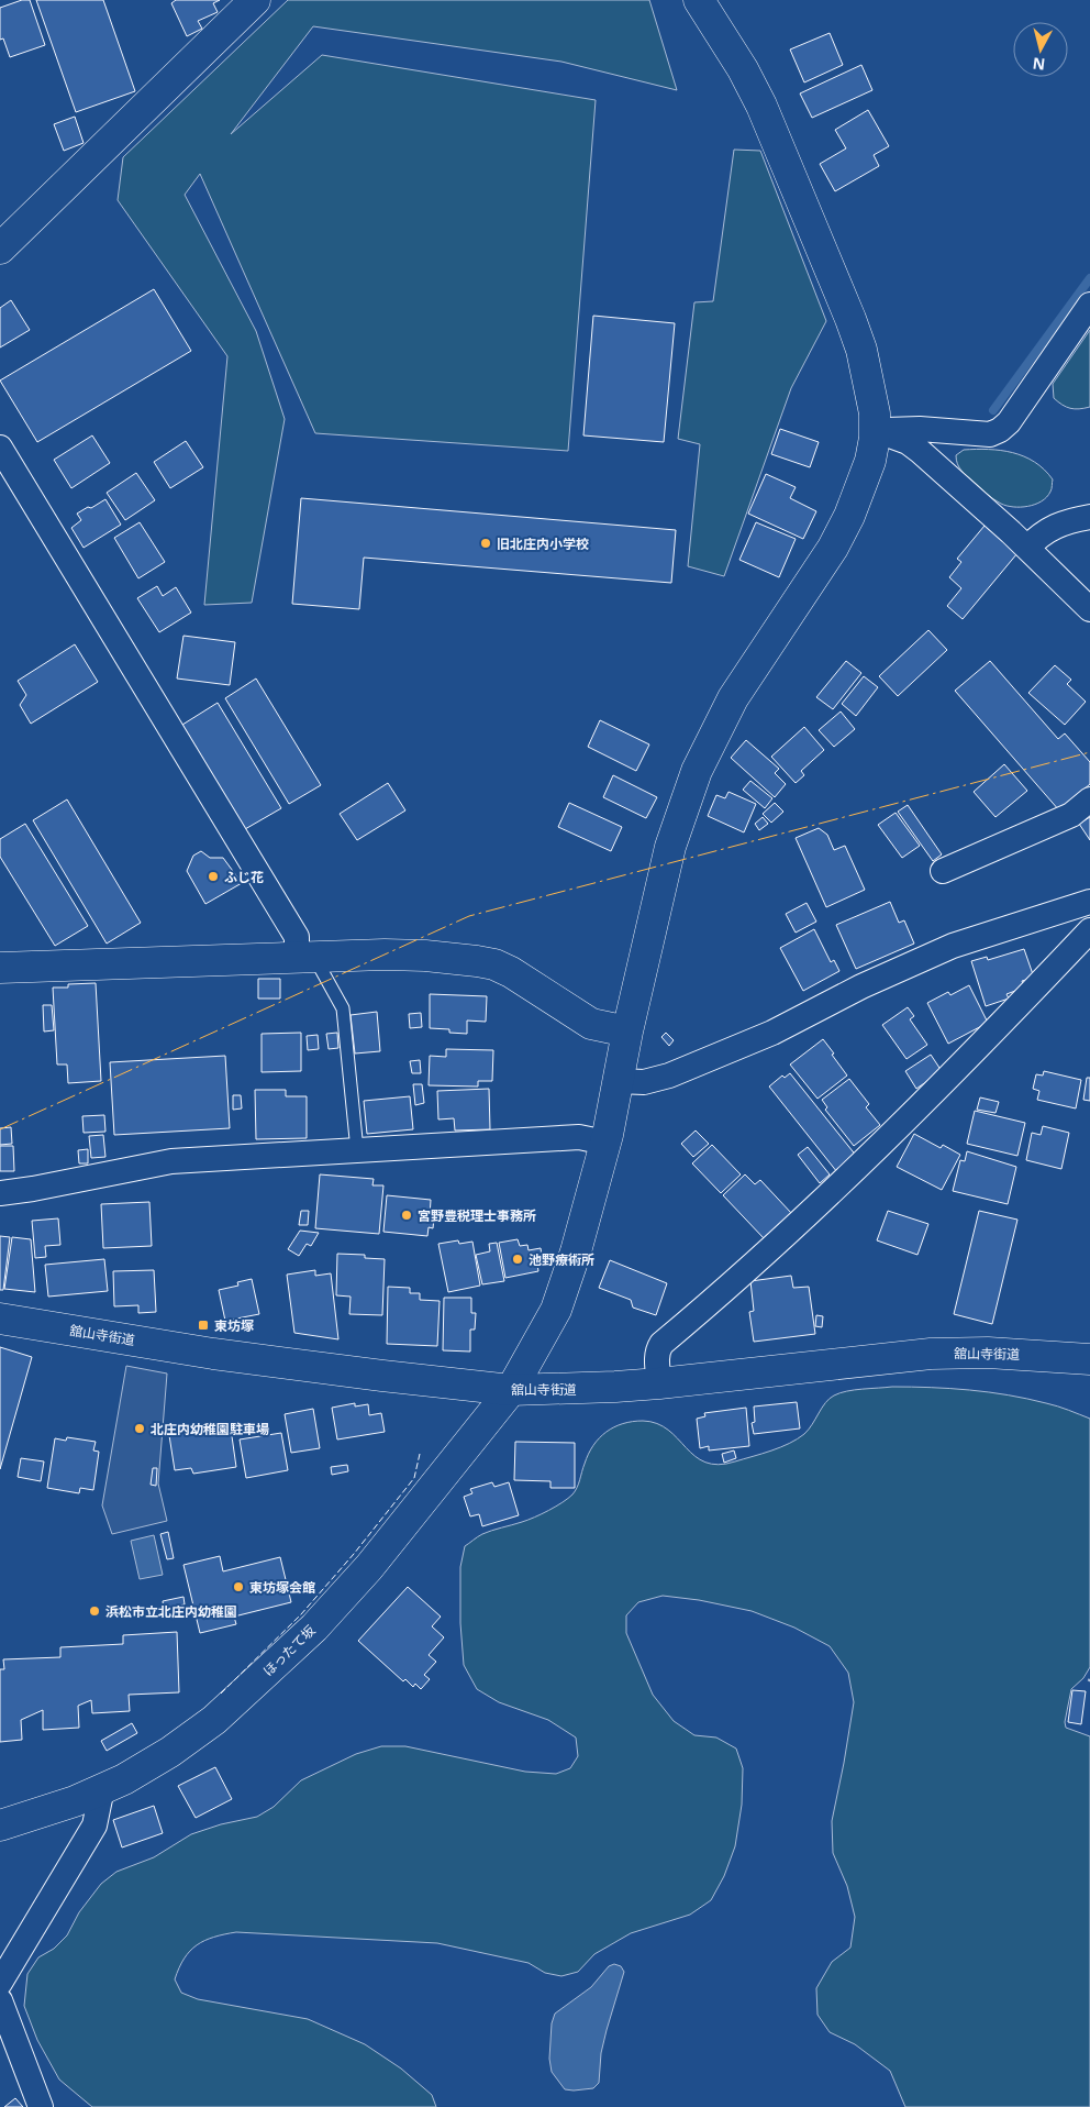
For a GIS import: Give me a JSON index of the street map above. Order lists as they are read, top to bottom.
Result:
{
  "streets": {
    "street": ["舘山寺街道", "ほったて坂"]
  },
  "crossings": [
    ["舘山寺街道", "ほったて坂"]
  ],
  "places": {
    "other": [
      "旧北庄内小学校",
      "ふじ花",
      "宮野豊税理士事務所",
      "池野療術所",
      "北庄内幼稚園駐車場",
      "東坊塚会館",
      "浜松市立北庄内幼稚園"
    ],
    "transit": ["東坊塚"]
  },
  "north": "bottom"
}
